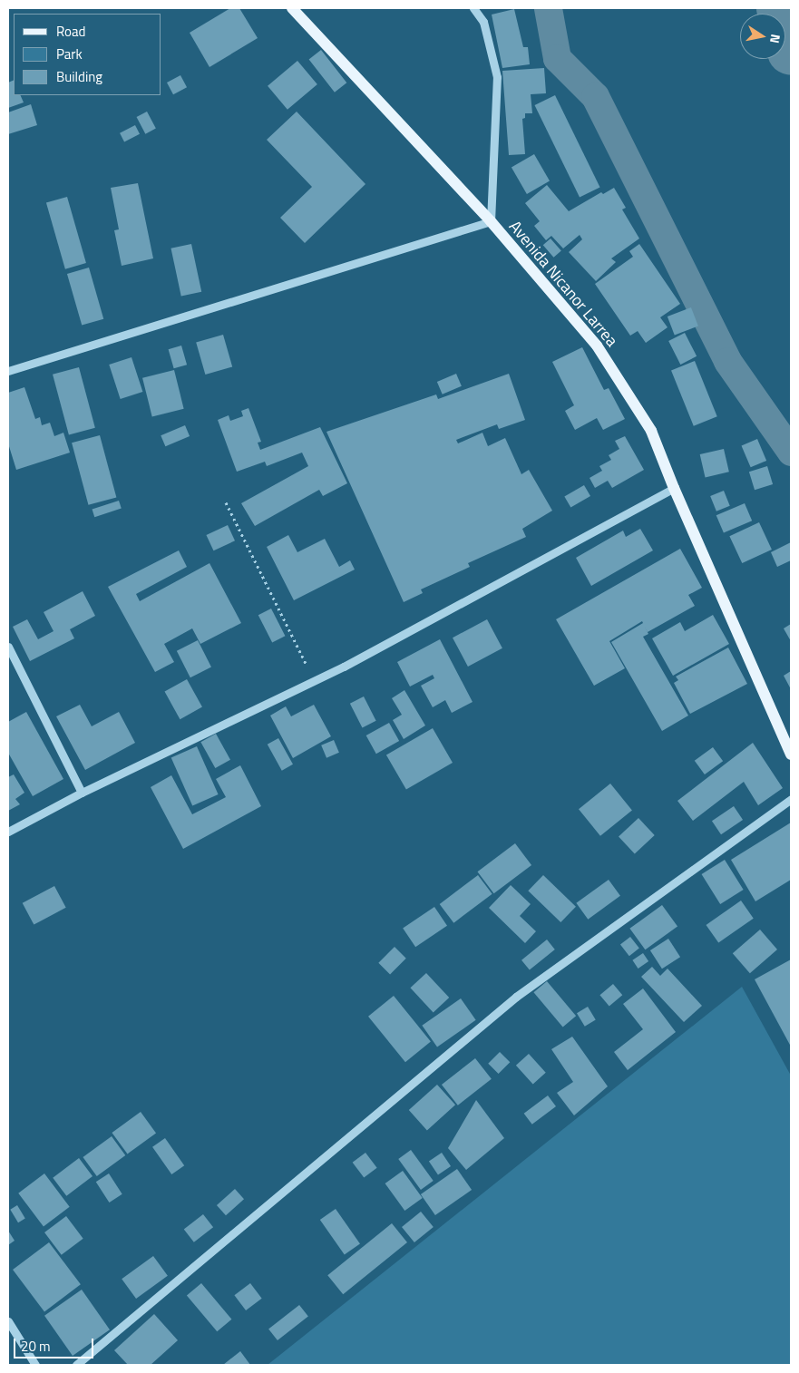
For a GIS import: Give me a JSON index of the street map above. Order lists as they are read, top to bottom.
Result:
{
  "streets": {
    "main road": ["Avenida Nicanor Larrea"]
  },
  "legend": ["Road", "Park", "Building"],
  "scale_bar": "20 m",
  "north": "right"
}
